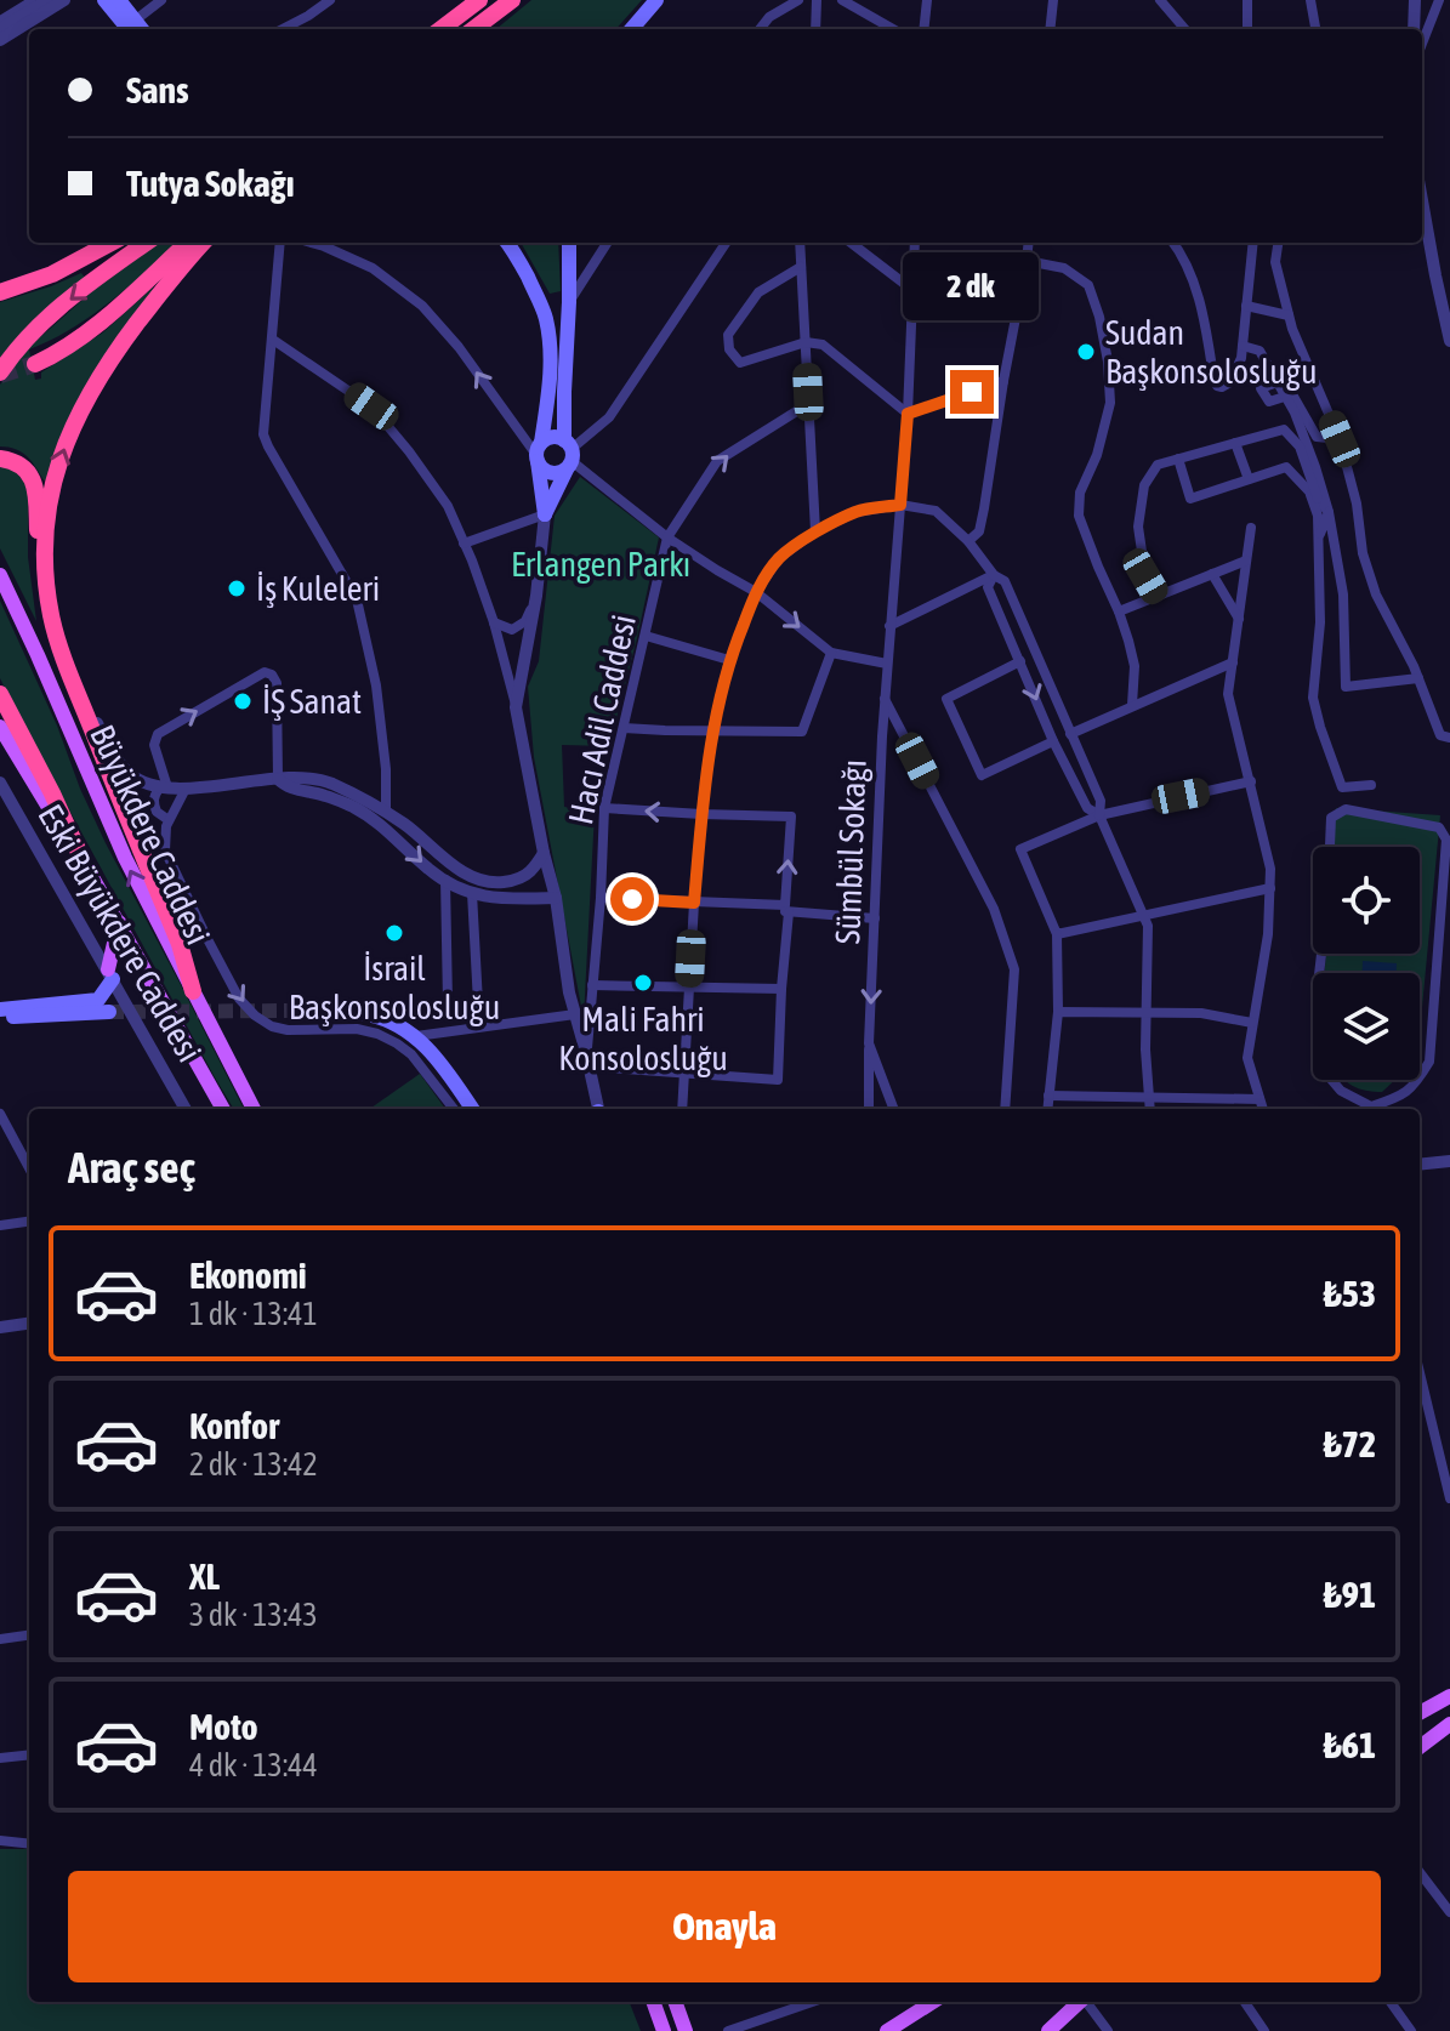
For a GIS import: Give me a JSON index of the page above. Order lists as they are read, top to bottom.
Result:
{
  "streets": {
    "main road": ["Büyükdere Caddesi"],
    "street": ["Hacı Adil Caddesi", "Sümbül Sokağı", "Eski Büyükdere Caddesi"]
  },
  "parks": ["Erlangen Parkı"],
  "places": [
    "Sudan Başkonsolosluğu",
    "İş Kuleleri",
    "İŞ Sanat",
    "İsrail Başkonsolosluğu",
    "Mali Fahri Konsolosluğu"
  ],
  "page": {
    "banner": ["Sans", "Tutya Sokağı"],
    "bubble": "2 dk",
    "heading": "Araç seç",
    "list": [
      {
        "name": "Ekonomi",
        "note": "1 dk · 13:41",
        "value": "₺53"
      },
      {
        "name": "Konfor",
        "note": "2 dk · 13:42",
        "value": "₺72"
      },
      {
        "name": "XL",
        "note": "3 dk · 13:43",
        "value": "₺91"
      },
      {
        "name": "Moto",
        "note": "4 dk · 13:44",
        "value": "₺61"
      }
    ],
    "buttons": "Onayla"
  }
}
